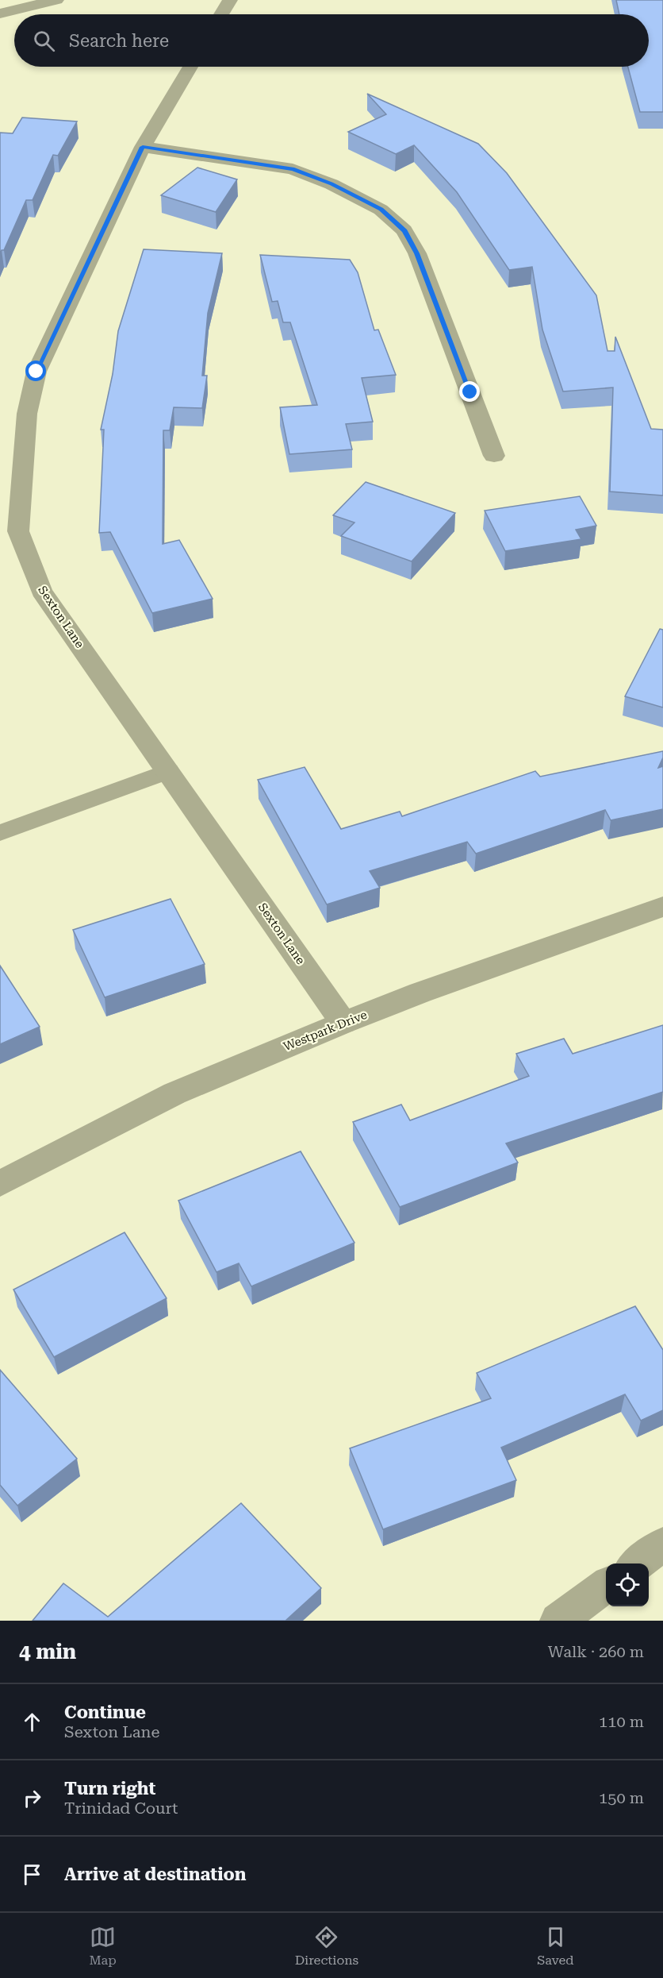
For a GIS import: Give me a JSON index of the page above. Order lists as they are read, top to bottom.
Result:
{
  "streets": {
    "street": ["Sexton Lane", "Westpark Drive"]
  },
  "crossings": [
    ["Sexton Lane", "Westpark Drive"]
  ],
  "page": {
    "search": "Search here",
    "heading": ["4 min", "Walk · 260 m"],
    "list": [
      ["Continue", "Sexton Lane", "110 m"],
      ["Turn right", "Trinidad Court", "150 m"],
      "Arrive at destination"
    ],
    "nav": ["Map", "Directions", "Saved"]
  }
}
